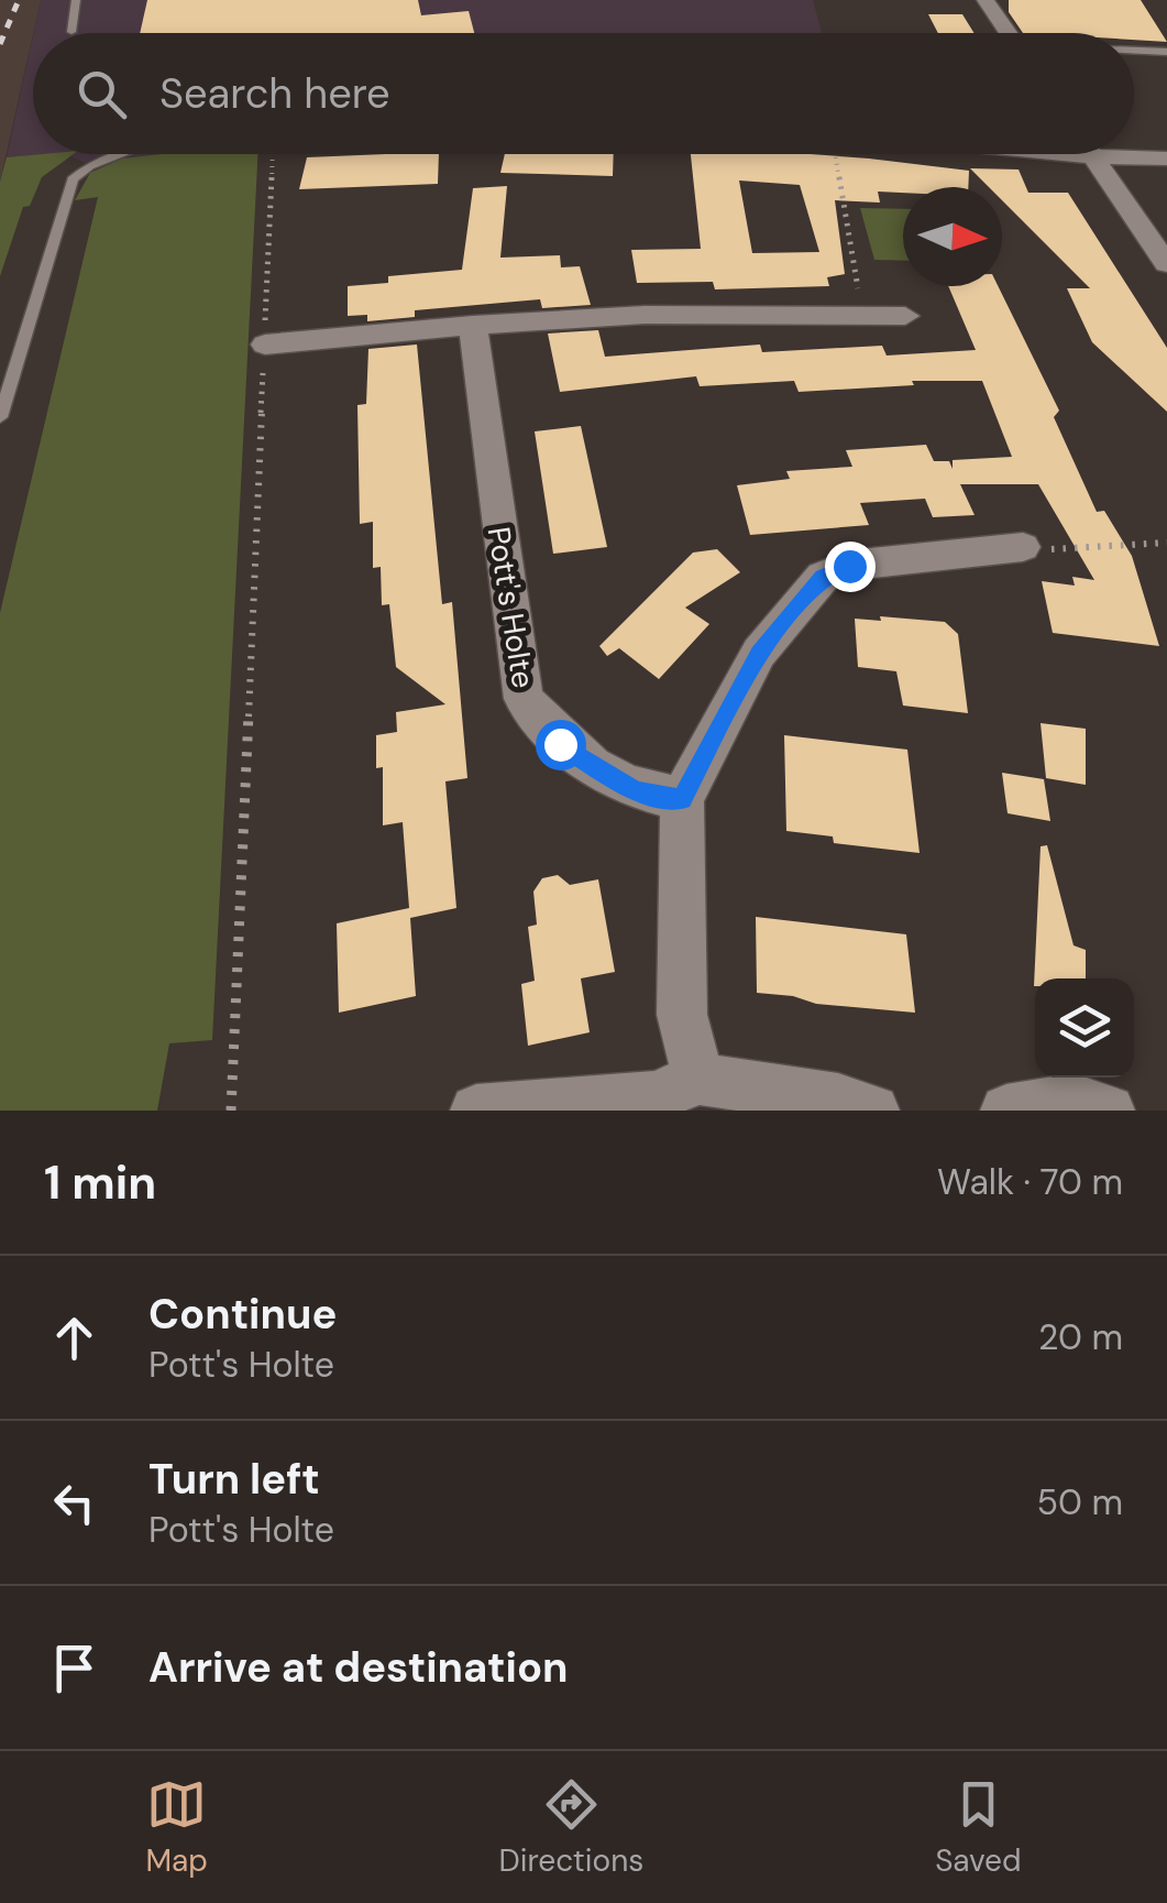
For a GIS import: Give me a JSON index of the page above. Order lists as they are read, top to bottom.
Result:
{
  "streets": {
    "street": ["Pott's Holte"]
  },
  "north": "right",
  "page": {
    "search": "Search here",
    "heading": ["1 min", "Walk · 70 m"],
    "list": [
      ["Continue", "Pott's Holte", "20 m"],
      ["Turn left", "Pott's Holte", "50 m"],
      "Arrive at destination"
    ],
    "nav": ["Map", "Directions", "Saved"]
  }
}
